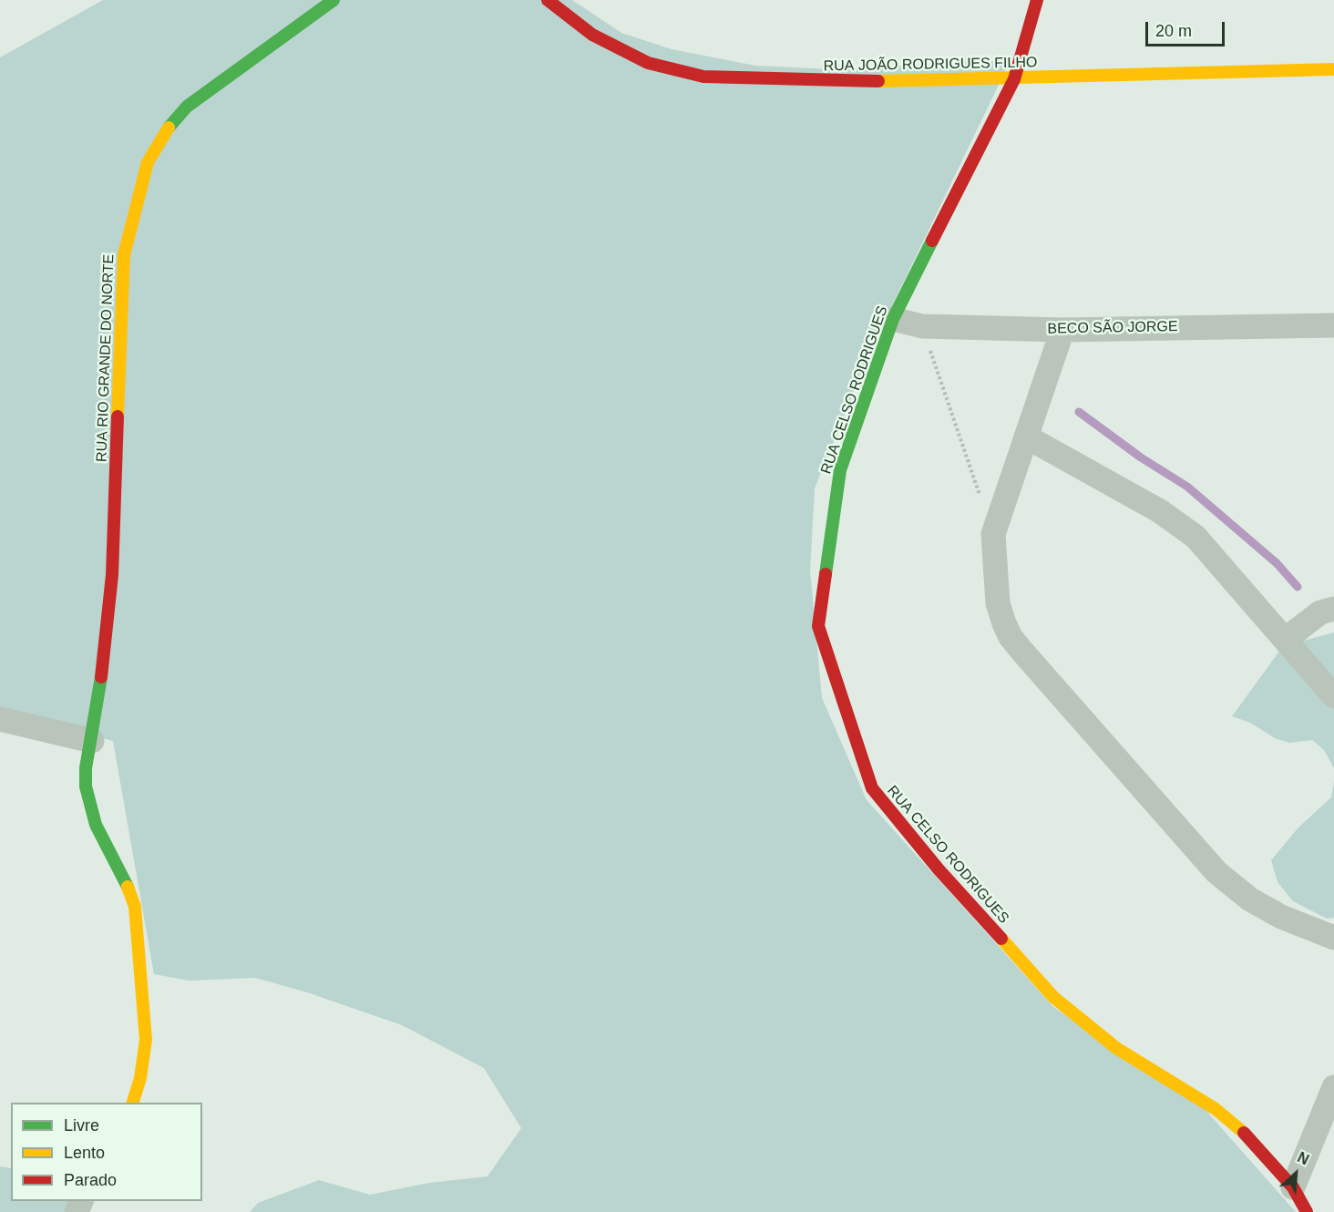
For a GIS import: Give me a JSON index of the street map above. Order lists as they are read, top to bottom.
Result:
{
  "streets": {
    "street": [
      "RUA JOÃO RODRIGUES FILHO",
      "BECO SÃO JORGE",
      "RUA RIO GRANDE DO NORTE",
      "RUA CELSO RODRIGUES"
    ]
  },
  "crossings": [
    ["RUA JOÃO RODRIGUES FILHO", "RUA CELSO RODRIGUES"],
    ["BECO SÃO JORGE", "RUA CELSO RODRIGUES"]
  ],
  "legend": ["Livre", "Lento", "Parado"],
  "scale_bar": "20 m",
  "north": "top right"
}
